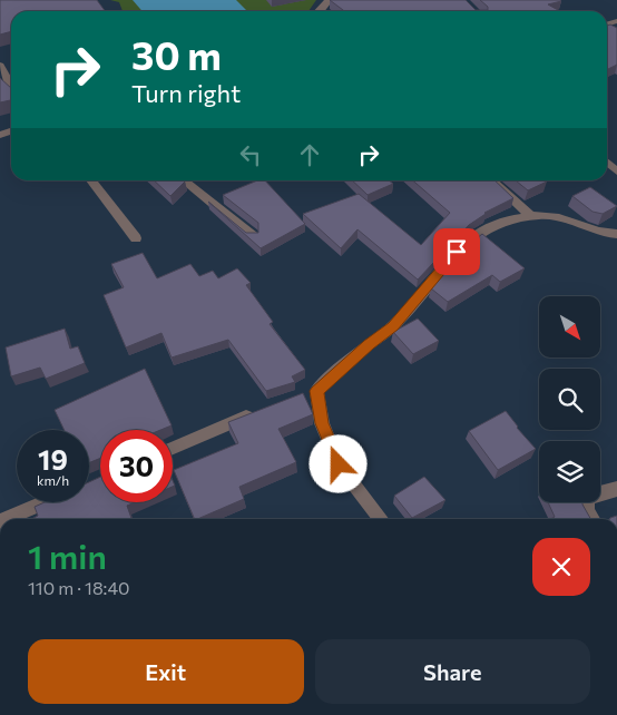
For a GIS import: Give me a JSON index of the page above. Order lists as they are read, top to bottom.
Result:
{
  "north": "bottom right",
  "page": {
    "turn": ["30 m", "Turn right"],
    "speed": "19 km/h",
    "limit": "30",
    "heading": ["1 min", "110 m · 18:40"],
    "buttons": ["Exit", "Share"]
  }
}
